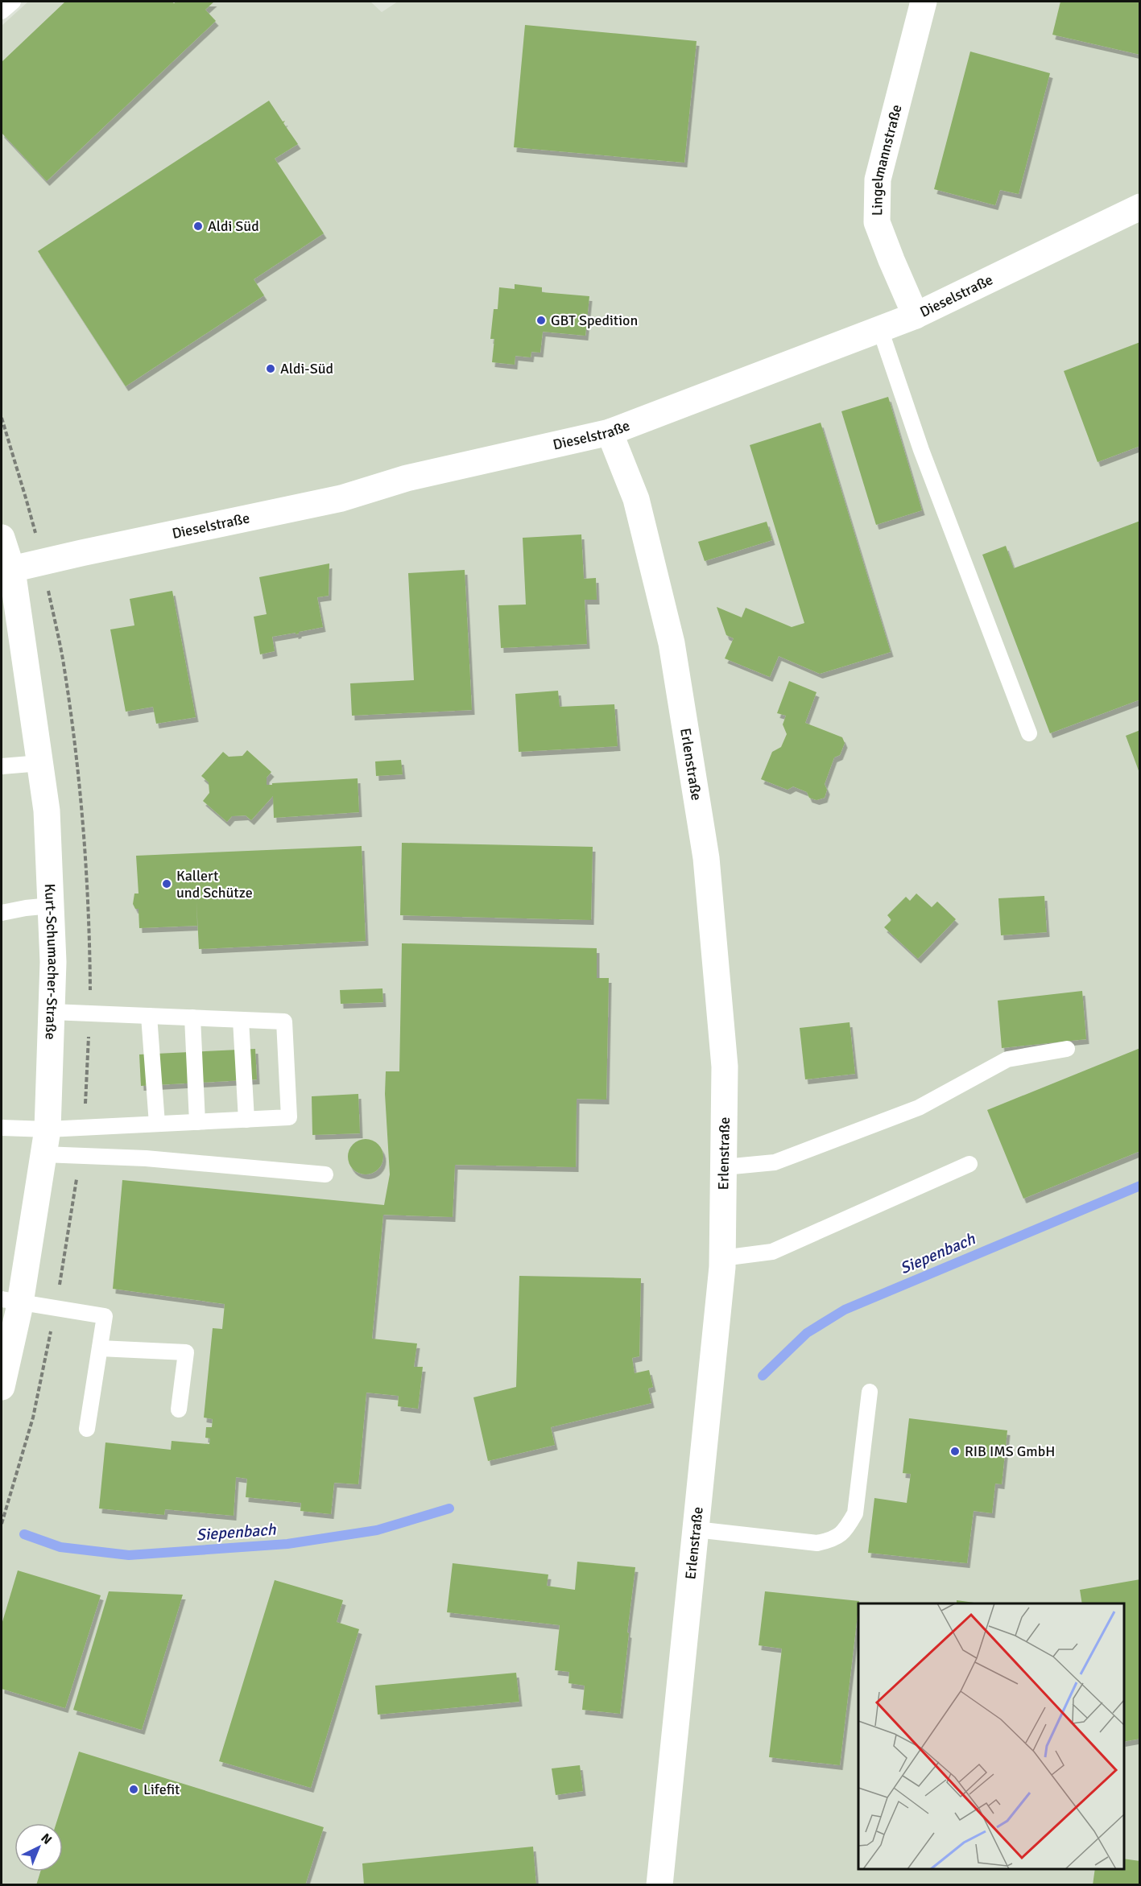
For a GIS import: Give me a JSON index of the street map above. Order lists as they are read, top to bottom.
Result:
{
  "streets": {
    "street": [
      "Lingelmannstraße",
      "Dieselstraße",
      "Erlenstraße",
      "Kurt-Schumacher-Straße"
    ]
  },
  "crossings": [
    ["Lingelmannstraße", "Dieselstraße"],
    ["Dieselstraße", "Erlenstraße"],
    ["Dieselstraße", "Kurt-Schumacher-Straße"]
  ],
  "water": ["Siepenbach"],
  "places": [
    "Aldi Süd",
    "GBT Spedition",
    "Aldi-Süd",
    "Kallert und Schütze",
    "RIB IMS GmbH",
    "Lifefit"
  ],
  "north": "top right"
}
